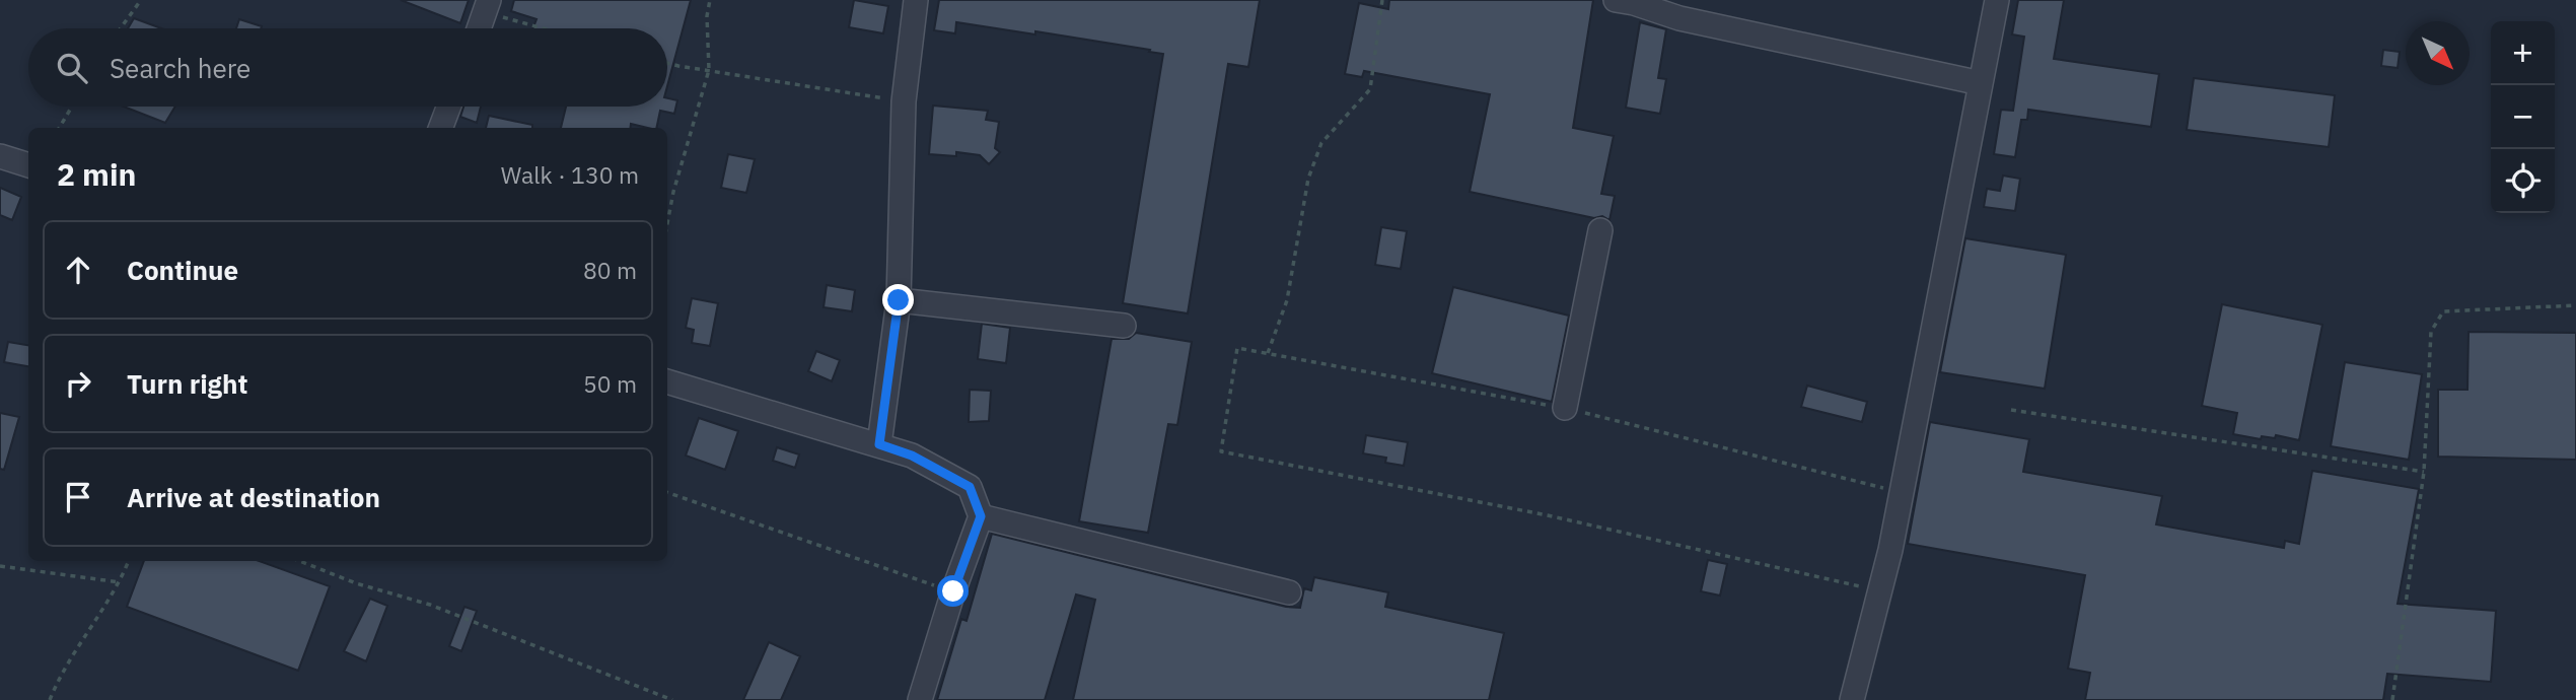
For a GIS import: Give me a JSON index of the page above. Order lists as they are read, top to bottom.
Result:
{
  "north": "bottom right",
  "page": {
    "map_buttons": ["+", "−"],
    "search": "Search here",
    "heading": ["2 min", "Walk · 130 m"],
    "list": [
      ["Continue", "80 m"],
      ["Turn right", "50 m"],
      "Arrive at destination"
    ]
  }
}
